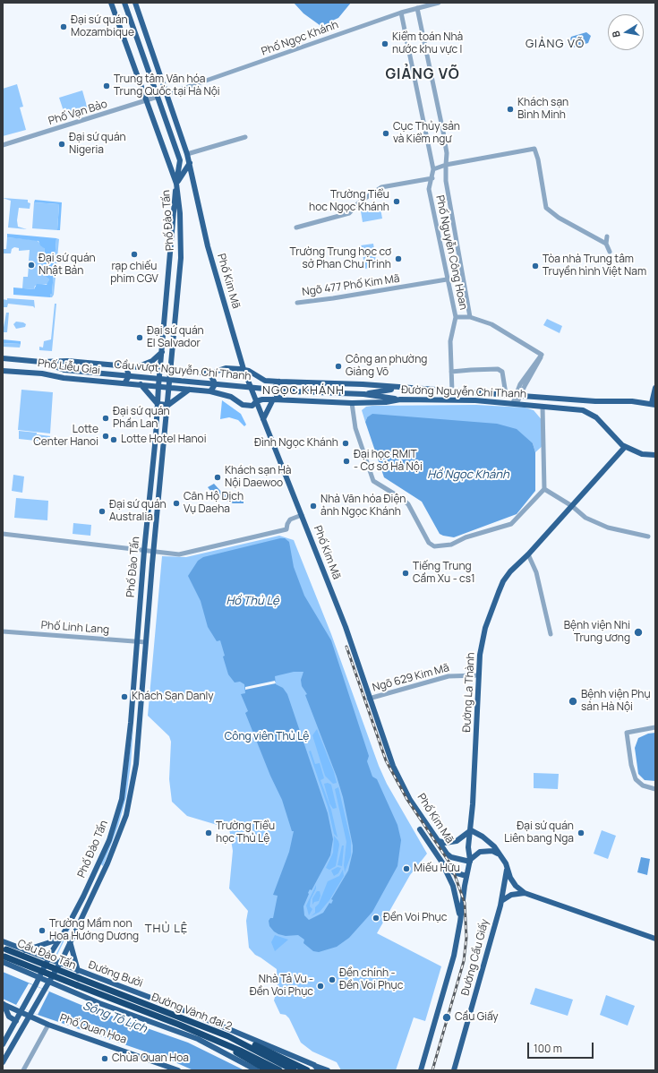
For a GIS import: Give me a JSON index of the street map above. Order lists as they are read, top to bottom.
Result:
{
  "streets": {
    "highway": ["Cầu Đào Tấn", "Đường Vành đai 2"],
    "main road": [
      "Phố Đào Tấn",
      "Phố Kim Mã",
      "Phố Liễu Giai",
      "Cầu vượt Nguyễn Chí Thanh",
      "Đường Nguyễn Chí Thanh",
      "Đường La Thành",
      "Đường Cầu Giấy",
      "Đường Bưởi",
      "Phố Quan Hoa"
    ],
    "street": [
      "Phố Ngọc Khánh",
      "Phố Vạn Bảo",
      "Phố Nguyễn Công Hoan",
      "Ngõ 477 Phố Kim Mã",
      "Phố Linh Lang",
      "Ngõ 629 Kim Mã"
    ]
  },
  "crossings": [
    ["Phố Ngọc Khánh", "Phố Nguyễn Công Hoan"],
    ["Phố Ngọc Khánh", "Phố Kim Mã"],
    ["Phố Đào Tấn", "Phố Liễu Giai"],
    ["Phố Đào Tấn", "Phố Linh Lang"],
    ["Phố Đào Tấn", "Đường Bưởi"],
    ["Phố Đào Tấn", "Phố Quan Hoa"],
    ["Phố Nguyễn Công Hoan", "Ngõ 477 Phố Kim Mã"],
    ["Phố Nguyễn Công Hoan", "Đường Nguyễn Chí Thanh"],
    ["Phố Kim Mã", "Phố Liễu Giai"],
    ["Phố Kim Mã", "Đường Nguyễn Chí Thanh"],
    ["Phố Kim Mã", "Ngõ 629 Kim Mã"],
    ["Phố Kim Mã", "Đường La Thành"],
    ["Phố Kim Mã", "Đường Cầu Giấy"],
    ["Phố Liễu Giai", "Cầu vượt Nguyễn Chí Thanh"],
    ["Phố Liễu Giai", "Đường Nguyễn Chí Thanh"],
    ["Cầu vượt Nguyễn Chí Thanh", "Đường Nguyễn Chí Thanh"],
    ["Đường Nguyễn Chí Thanh", "Đường La Thành"],
    ["Ngõ 629 Kim Mã", "Đường La Thành"],
    ["Đường La Thành", "Đường Cầu Giấy"],
    ["Cầu Đào Tấn", "Đường Bưởi"],
    ["Cầu Đào Tấn", "Đường Vành đai 2"],
    ["Đường Bưởi", "Đường Vành đai 2"]
  ],
  "districts": [
    "GIẢNG VÕ",
    "GIẢNG VÕ",
    "NGỌC KHÁNH",
    "THỦ LỆ"
  ],
  "water": ["Hồ Ngọc Khánh", "Hồ Thủ Lệ", "Sông Tô Lịch"],
  "parks": ["Công viên Thủ Lệ"],
  "places": [
    "Đại sứ quán Mozambique",
    "Kiểm toán Nhà nước khu vực I",
    "Trung tâm Văn hóa Trung Quốc tại Hà Nội",
    "Khách sạn Bình Minh",
    "Cục Thủy sản và Kiểm ngư",
    "Đại sứ quán Nigeria",
    "Trường Tiểu hoc Ngọc Khánh",
    "rạp chiếu phim CGV",
    "Trường Trung học cơ sở Phan Chu Trinh",
    "Đại sứ quán Nhật Bản",
    "Tòa nhà Trung tâm Truyền hình Việt Nam",
    "Đại sứ quán El Salvador",
    "Công an phường Giảng Võ",
    "Đại sứ quán Phần Lan",
    "Lotte Center Hanoi",
    "Lotte Hotel Hanoi",
    "Đình Ngọc Khánh",
    "Đại học RMIT - Cơ sở Hà Nội",
    "Khách sạn Hà Nội Daewoo",
    "Căn Hộ Dịch Vụ Daeha",
    "Nhà Văn hóa Điện ảnh Ngọc Khánh",
    "Đại sứ quán Australia",
    "Tiếng Trung Cầm Xu - cs1",
    "Bệnh viện Nhi Trung ương",
    "Khách Sạn Danly",
    "Bệnh viện Phụ sản Hà Nội",
    "Trường Tiểu học Thủ Lệ",
    "Đại sứ quán Liên bang Nga",
    "Miếu Hữu",
    "Đền Voi Phục",
    "Trường Mầm non Hoa Hướng Dương",
    "Đền chính - Đền Voi Phục",
    "Nhà Tả Vu - Đền Voi Phục",
    "Cầu Giấy",
    "Chùa Quan Hoa"
  ],
  "scale_bar": "100 m",
  "north": "left"
}
